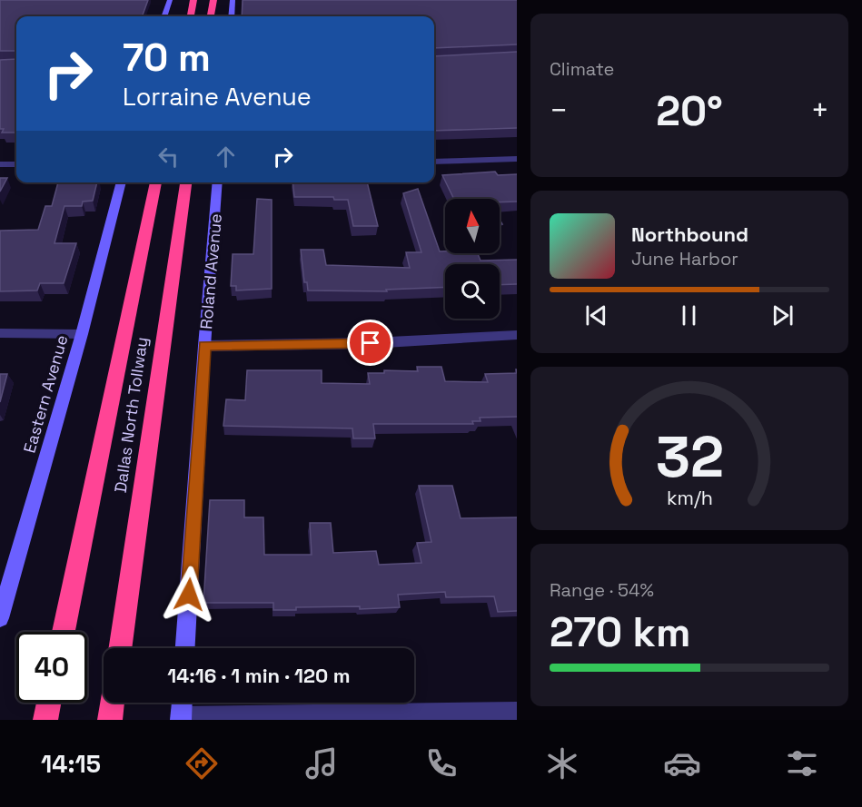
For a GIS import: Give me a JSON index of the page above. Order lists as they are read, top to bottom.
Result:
{
  "streets": {
    "highway": ["Dallas North Tollway"],
    "street": ["Roland Avenue", "Eastern Avenue"]
  },
  "north": "top",
  "page": {
    "tile": [
      "Climate",
      ["Range · 54%", "270 km"]
    ],
    "turn": ["70 m", "Lorraine Avenue"],
    "heat": ["−", "20°", "+"],
    "song": ["Northbound", "June Harbor"],
    "limit": "40",
    "trip": "14:16 · 1 min · 120 m",
    "tabs": "14:15",
    "gauge": ["32", "km/h"]
  }
}
